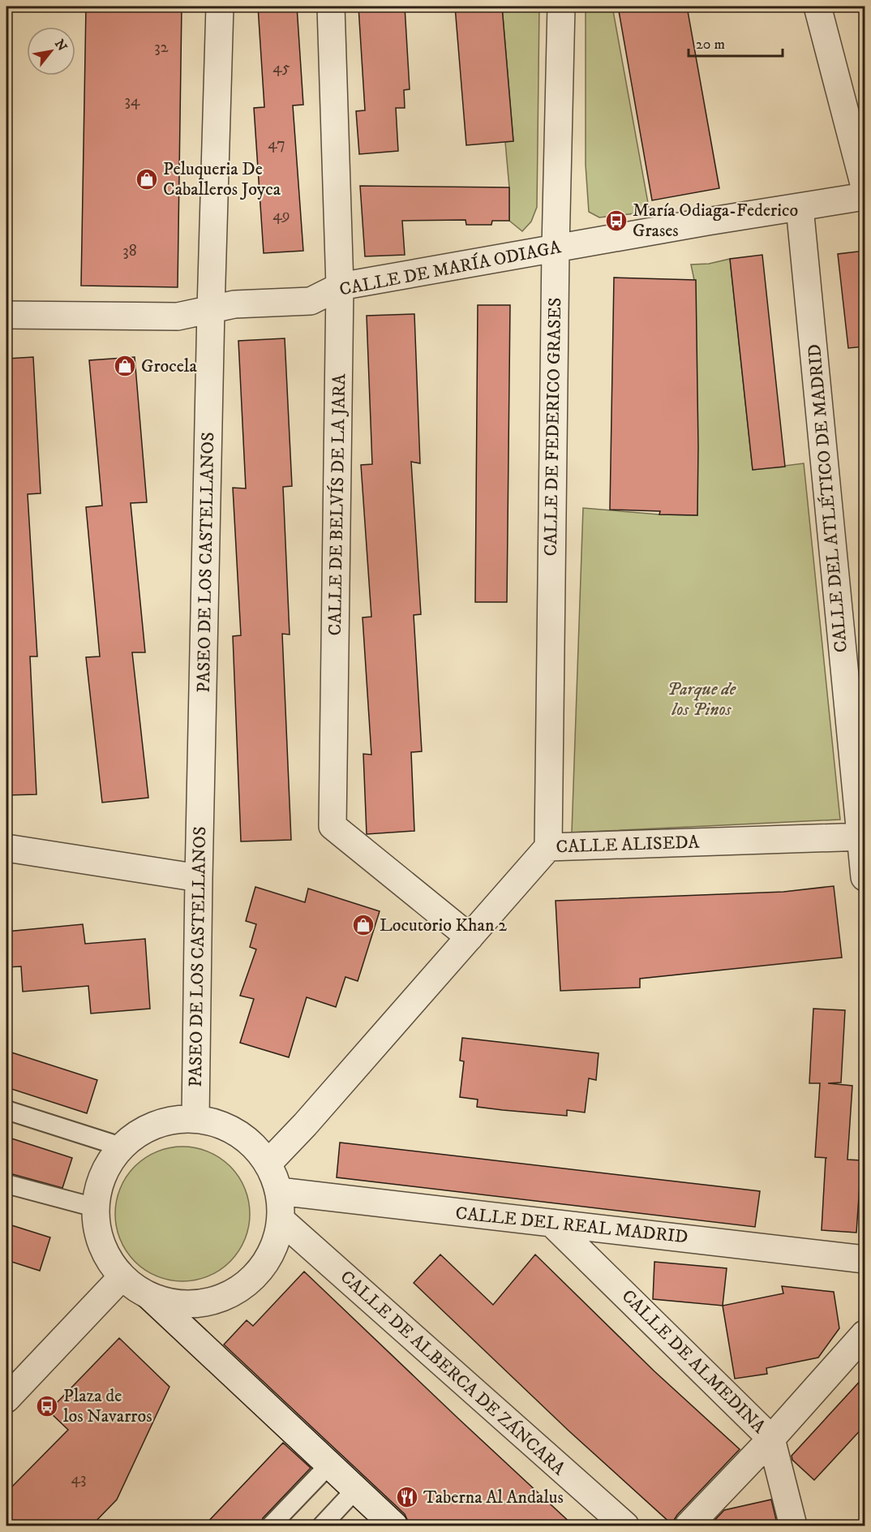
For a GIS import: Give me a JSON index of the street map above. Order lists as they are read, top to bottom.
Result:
{
  "streets": {
    "street": [
      "CALLE DE MARÍA ODIAGA",
      "CALLE DE FEDERICO GRASES",
      "CALLE DEL ATLÉTICO DE MADRID",
      "CALLE DE BELVÍS DE LA JARA",
      "PASEO DE LOS CASTELLANOS",
      "CALLE ALISEDA",
      "CALLE DEL REAL MADRID",
      "CALLE DE ALMEDINA",
      "CALLE DE ALBERCA DE ZÁNCARA"
    ]
  },
  "crossings": [
    ["CALLE DE MARÍA ODIAGA", "CALLE DE FEDERICO GRASES"],
    ["CALLE DE MARÍA ODIAGA", "CALLE DEL ATLÉTICO DE MADRID"],
    ["CALLE DE MARÍA ODIAGA", "CALLE DE BELVÍS DE LA JARA"],
    ["CALLE DE MARÍA ODIAGA", "PASEO DE LOS CASTELLANOS"],
    ["CALLE DE FEDERICO GRASES", "CALLE ALISEDA"],
    ["CALLE DEL ATLÉTICO DE MADRID", "CALLE ALISEDA"],
    ["CALLE DE BELVÍS DE LA JARA", "CALLE ALISEDA"],
    ["CALLE DEL REAL MADRID", "CALLE DE ALMEDINA"]
  ],
  "parks": ["Parque de los Pinos"],
  "places": {
    "shop": ["Peluqueria De Caballeros Joyca", "Grocela", "Locutorio Khan 2"],
    "bus stop": ["María Odiaga-Federico Grases", "Plaza de los Navarros"],
    "restaurant": ["Taberna Al Andalus"]
  },
  "house_numbers": [
    "32",
    "45",
    "34",
    "47",
    "49",
    "38",
    "43"
  ],
  "scale_bar": "20 m",
  "north": "top right"
}
